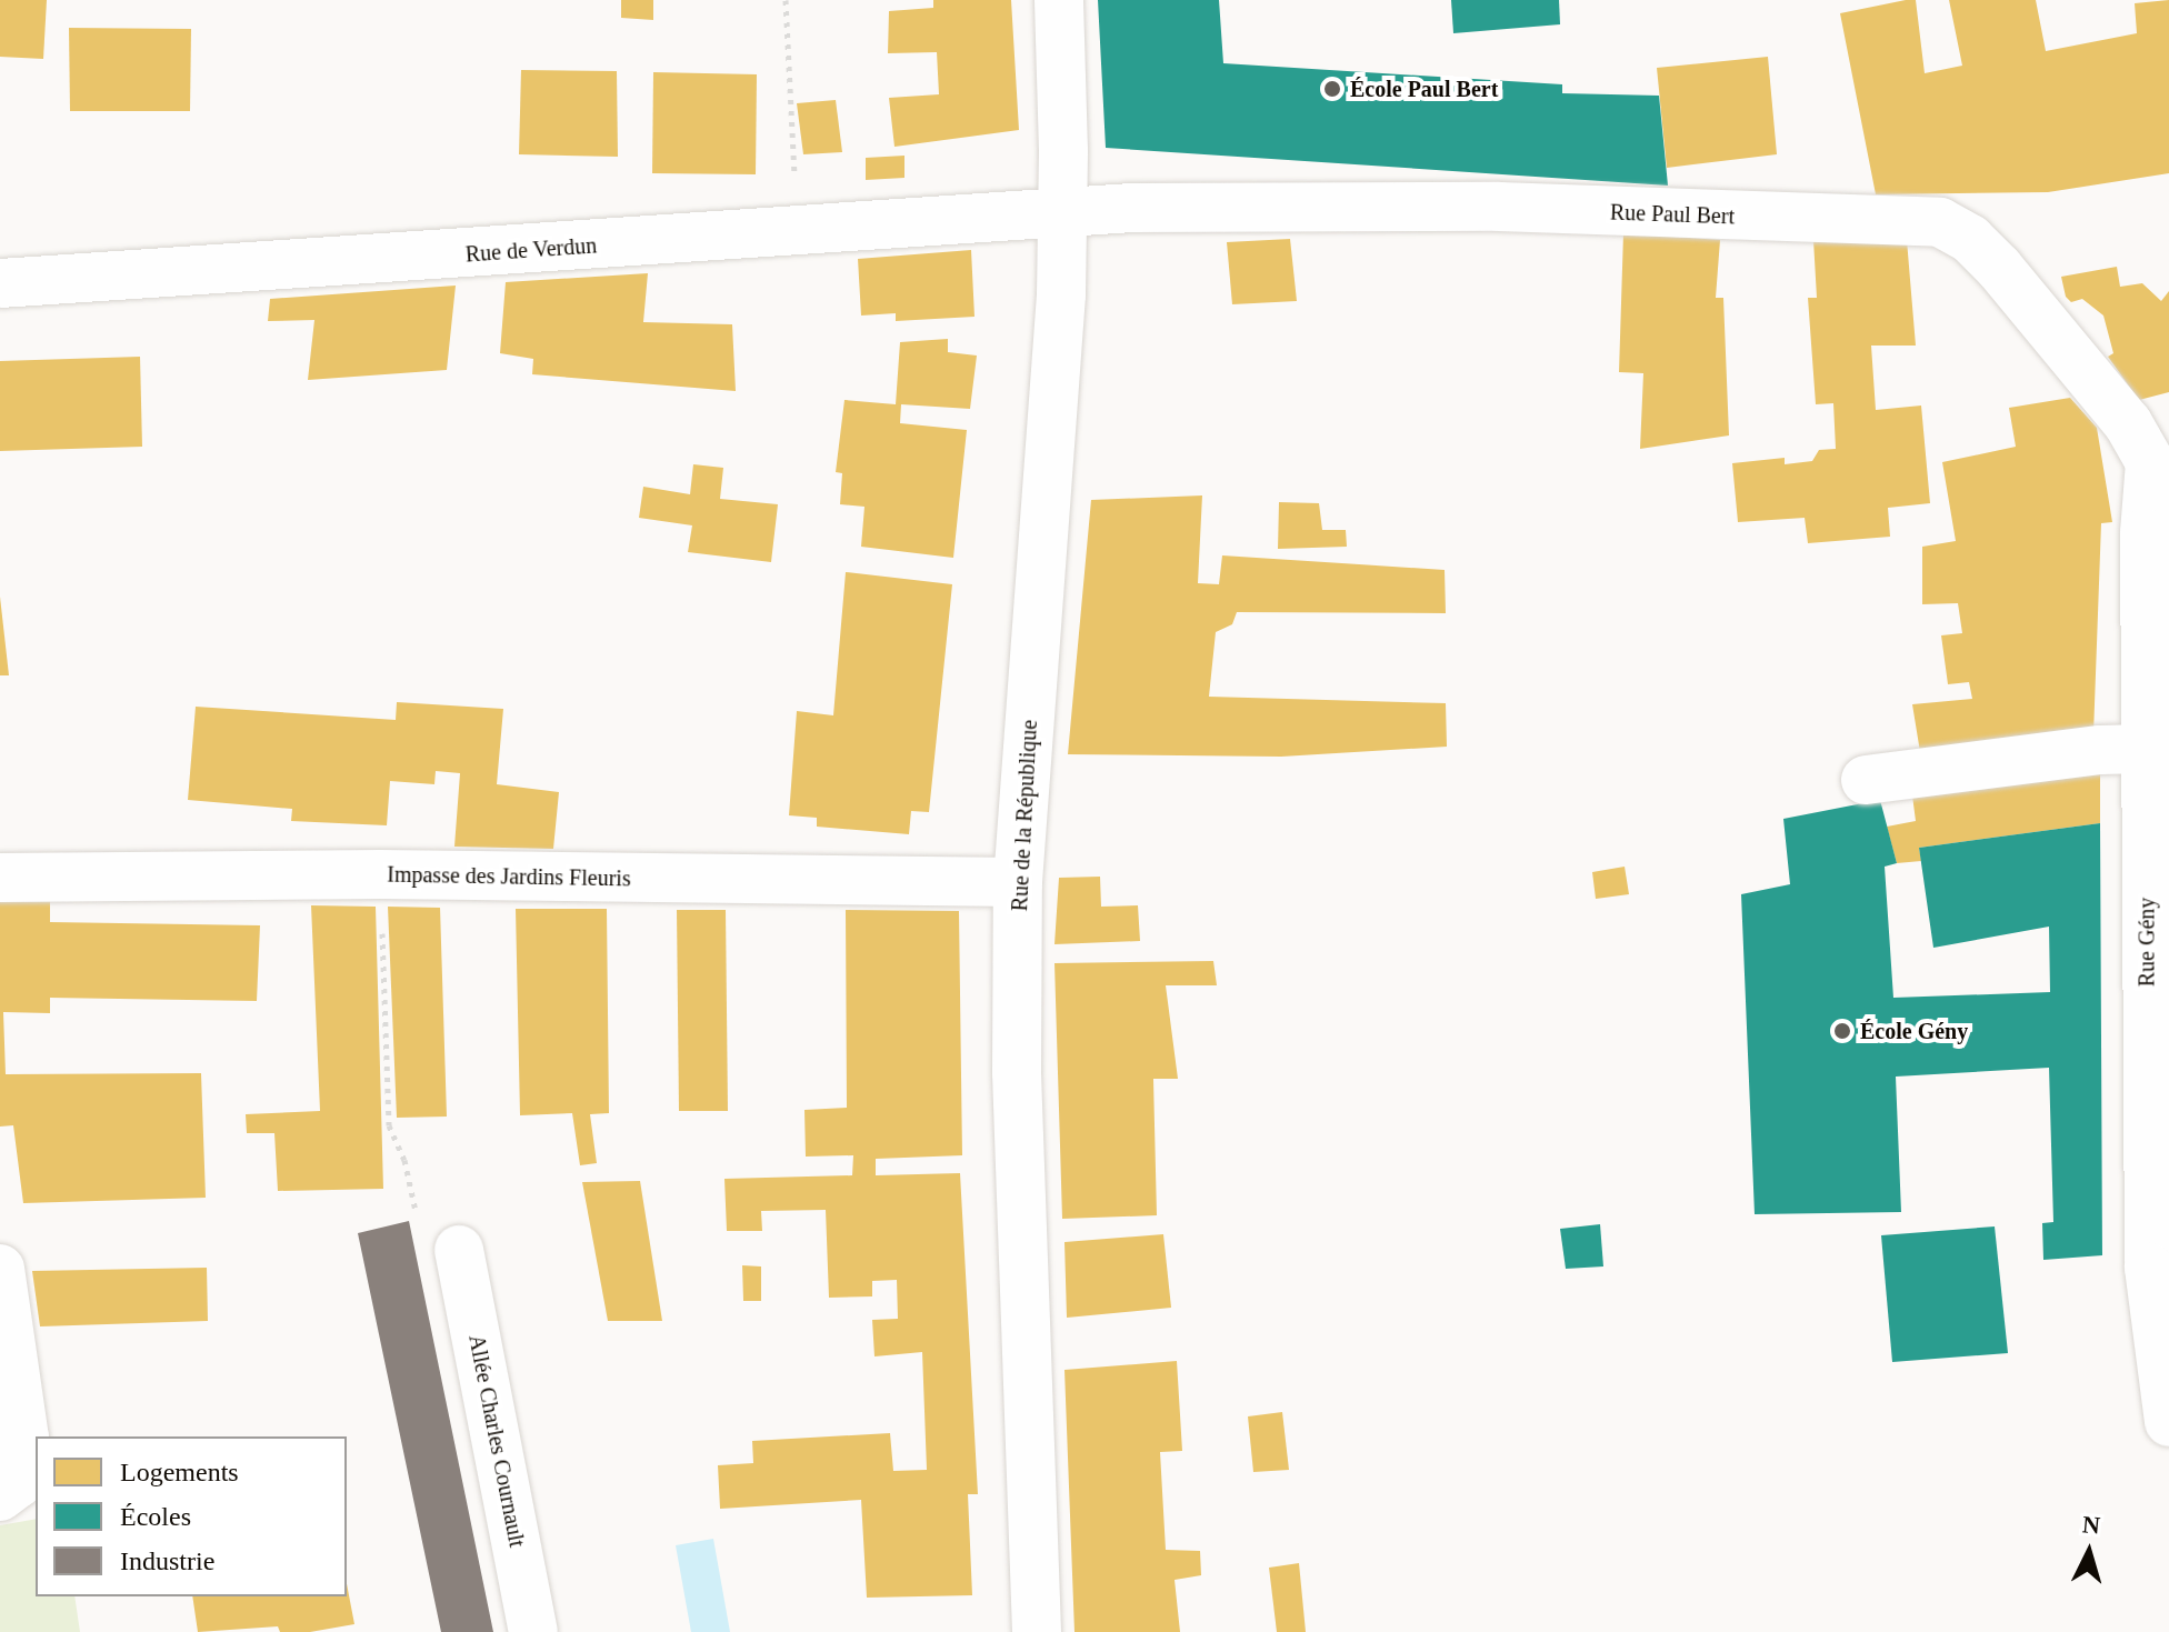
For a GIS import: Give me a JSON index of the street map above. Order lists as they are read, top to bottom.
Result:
{
  "streets": {
    "street": [
      "Rue Paul Bert",
      "Rue de Verdun",
      "Rue de la République",
      "Impasse des Jardins Fleuris",
      "Rue Gény",
      "Allée Charles Cournault"
    ]
  },
  "crossings": [
    ["Rue Paul Bert", "Rue de Verdun"],
    ["Rue Paul Bert", "Rue de la République"],
    ["Rue Paul Bert", "Rue Gény"],
    ["Rue de Verdun", "Rue de la République"],
    ["Rue de la République", "Impasse des Jardins Fleuris"]
  ],
  "places": ["École Paul Bert", "École Gény"],
  "legend": ["Logements", "Écoles", "Industrie"],
  "north": "top"
}
